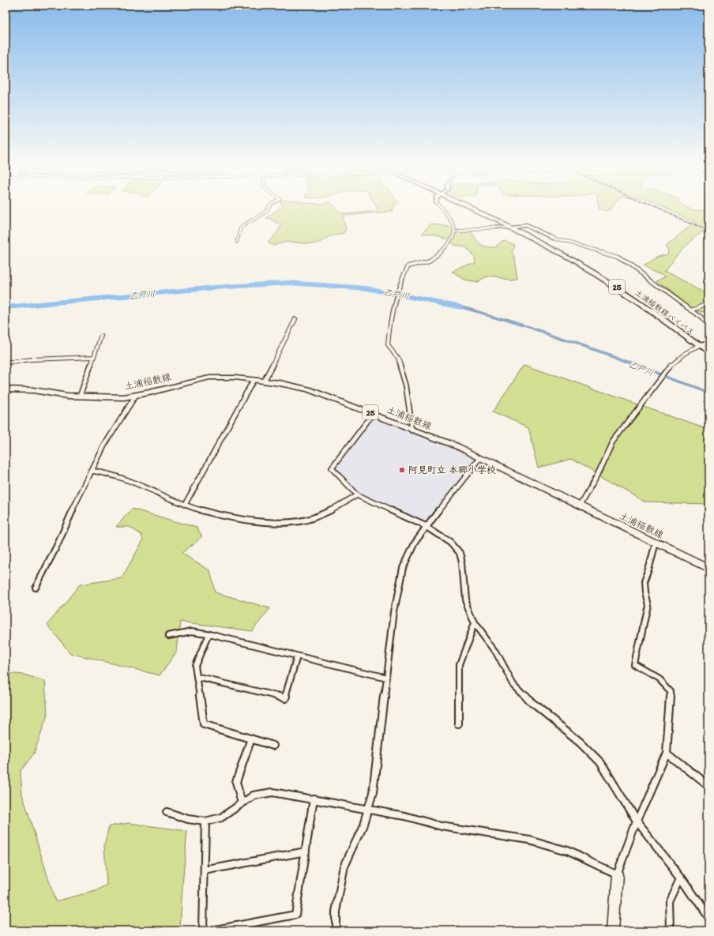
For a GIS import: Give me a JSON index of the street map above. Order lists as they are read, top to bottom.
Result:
{
  "streets": {
    "main road": ["25", "土浦稲敷線バイパス", "土浦稲敷線"]
  },
  "water": ["乙戸川"],
  "places": ["阿見町立 本郷小学校"]
}
